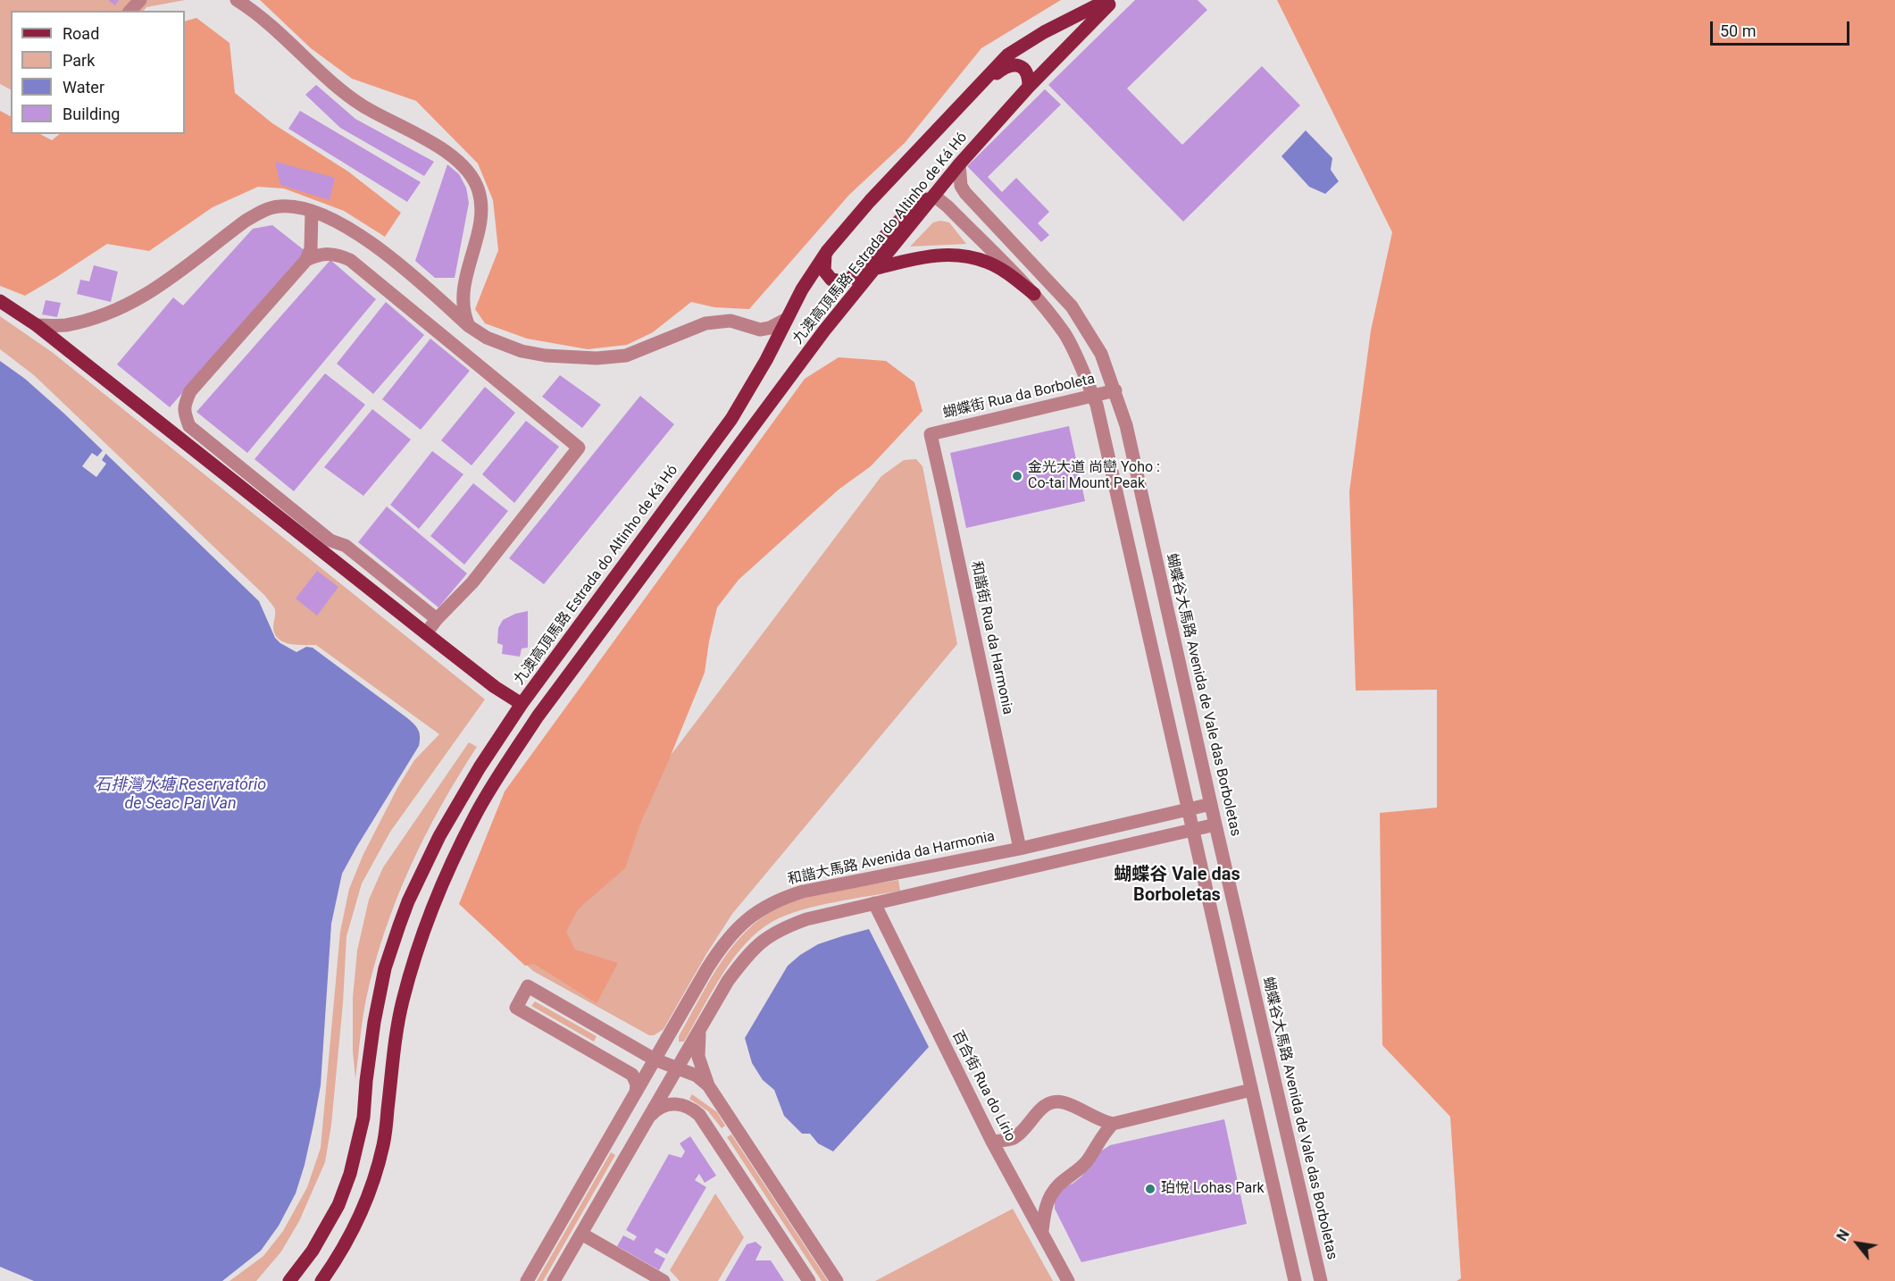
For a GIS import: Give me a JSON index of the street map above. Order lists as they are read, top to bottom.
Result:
{
  "streets": {
    "main road": ["九澳高頂馬路 Estrada do Altinho de Ká Hó"],
    "street": [
      "蝴蝶街 Rua da Borboleta",
      "和諧街 Rua da Harmonia",
      "蝴蝶谷大馬路 Avenida de Vale das Borboletas",
      "和諧大馬路 Avenida da Harmonia",
      "百合街 Rua do Lírio"
    ]
  },
  "crossings": [
    ["九澳高頂馬路 Estrada do Altinho de Ká Hó", "蝴蝶谷大馬路 Avenida de Vale das Borboletas"],
    ["蝴蝶街 Rua da Borboleta", "和諧街 Rua da Harmonia"],
    ["蝴蝶街 Rua da Borboleta", "蝴蝶谷大馬路 Avenida de Vale das Borboletas"],
    ["和諧街 Rua da Harmonia", "和諧大馬路 Avenida da Harmonia"],
    ["蝴蝶谷大馬路 Avenida de Vale das Borboletas", "和諧大馬路 Avenida da Harmonia"]
  ],
  "districts": ["蝴蝶谷 Vale das Borboletas"],
  "water": ["石排灣水塘 Reservatório de Seac Pai Van"],
  "places": ["金光大道 尚巒 Yoho : Co-tai Mount Peak", "珀悅 Lohas Park"],
  "legend": [
    "Road",
    "Park",
    "Water",
    "Building"
  ],
  "scale_bar": "50 m",
  "north": "top left"
}
